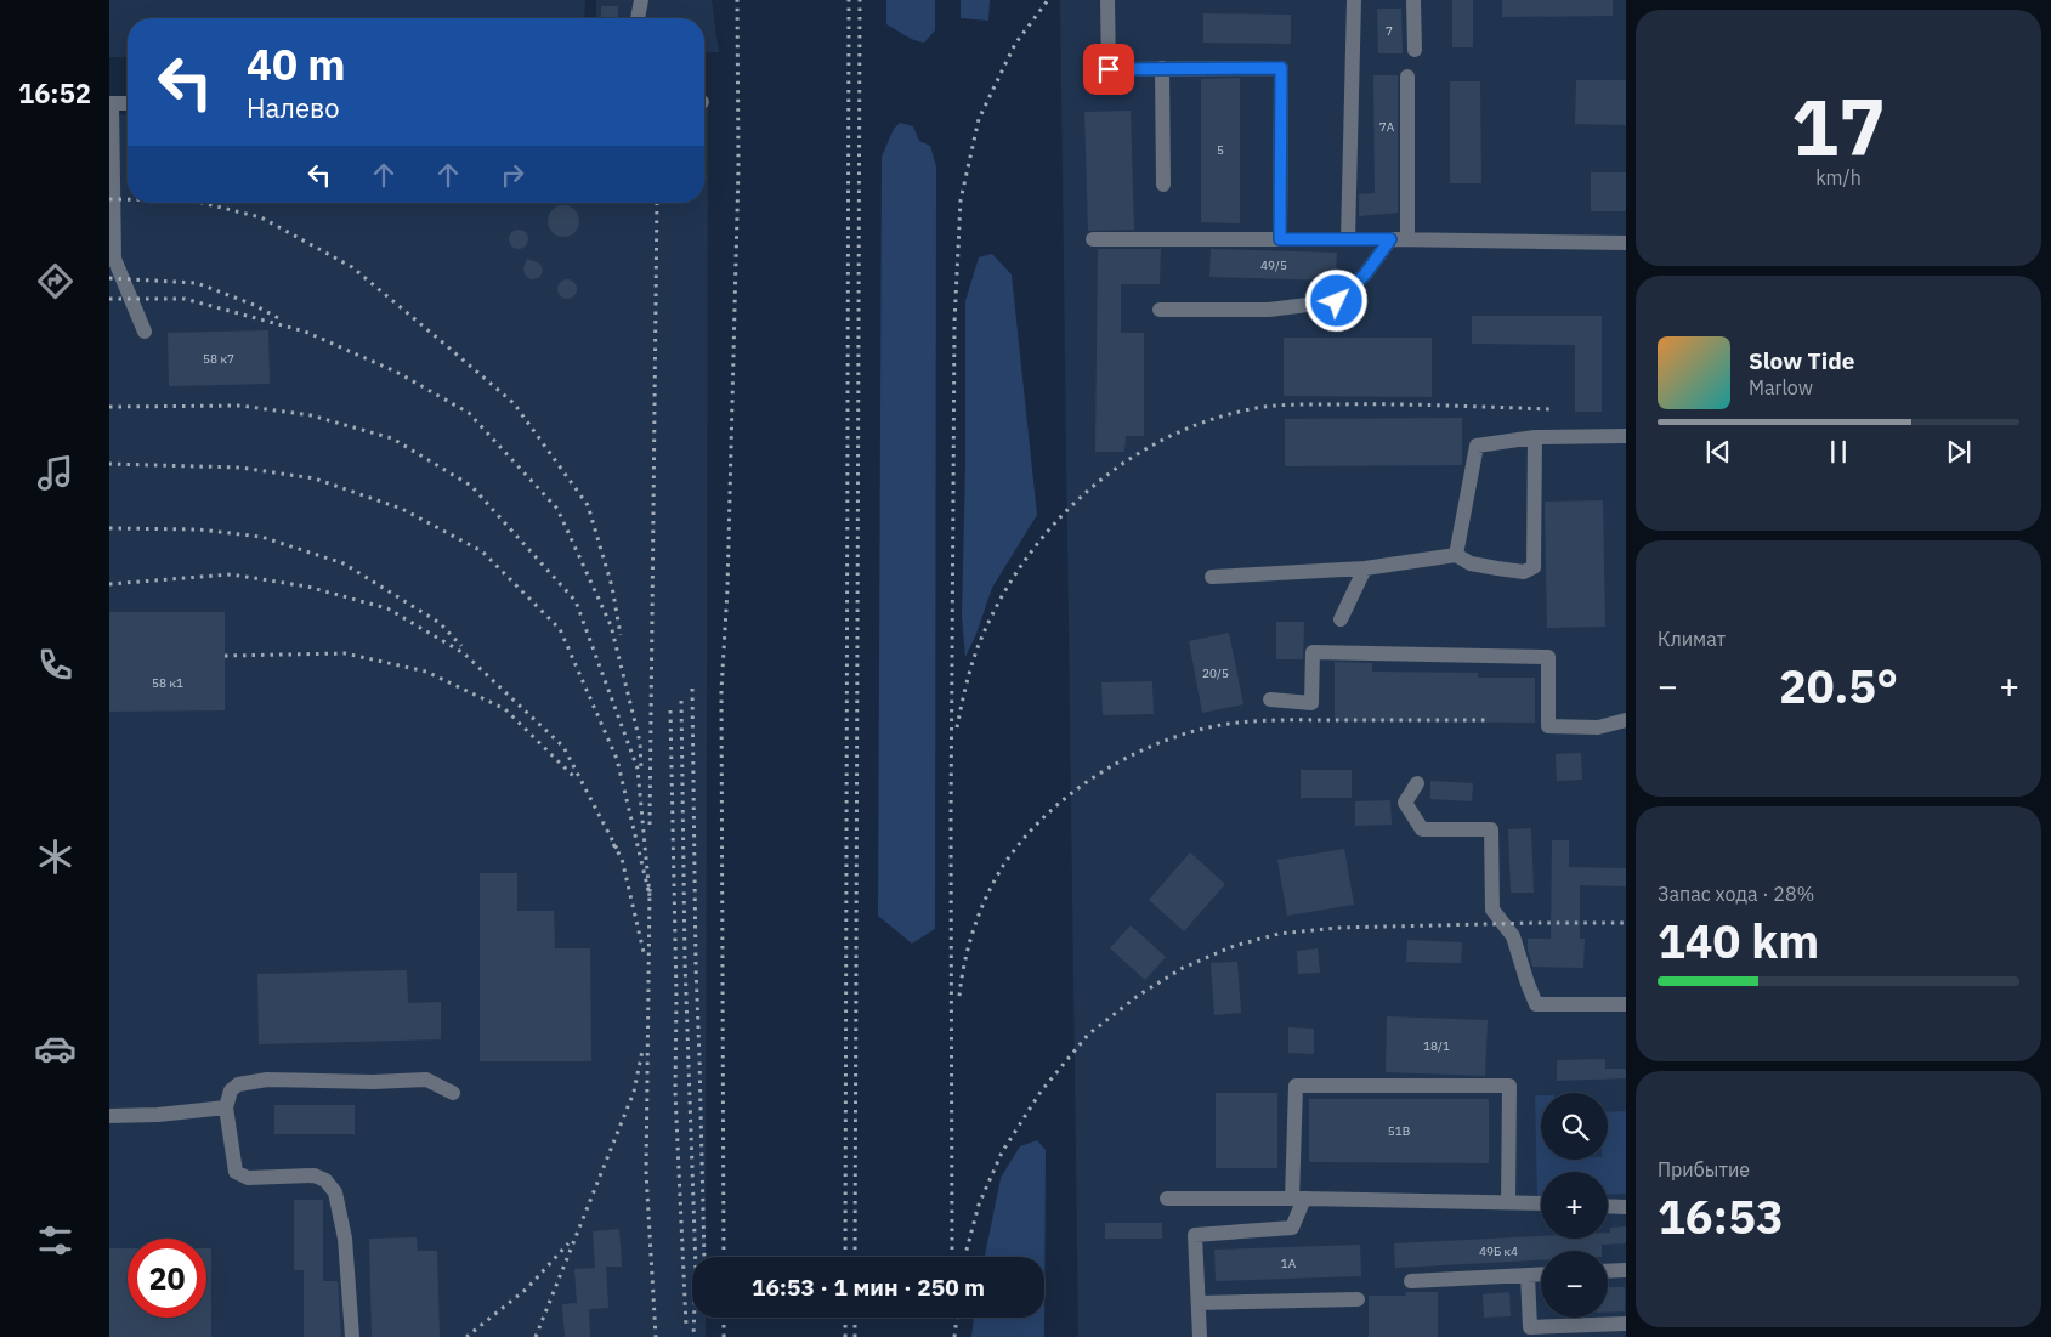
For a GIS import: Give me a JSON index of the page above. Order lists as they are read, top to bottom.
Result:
{
  "house_numbers": [
    "7",
    "7А",
    "5",
    "49/5",
    "58 к7",
    "20/5",
    "58 к1",
    "18/1",
    "51В",
    "49Б к4",
    "1А"
  ],
  "page": {
    "tabs": "16:52",
    "tile": [
      ["17", "km/h"],
      "Климат",
      ["Запас хода · 28%", "140 km"],
      ["Прибытие", "16:53"]
    ],
    "turn": ["40 m", "Налево"],
    "song": ["Slow Tide", "Marlow"],
    "heat": ["−", "20.5°", "+"],
    "map_buttons": ["+", "−"],
    "limit": "20",
    "trip": "16:53 · 1 мин · 250 m"
  }
}
